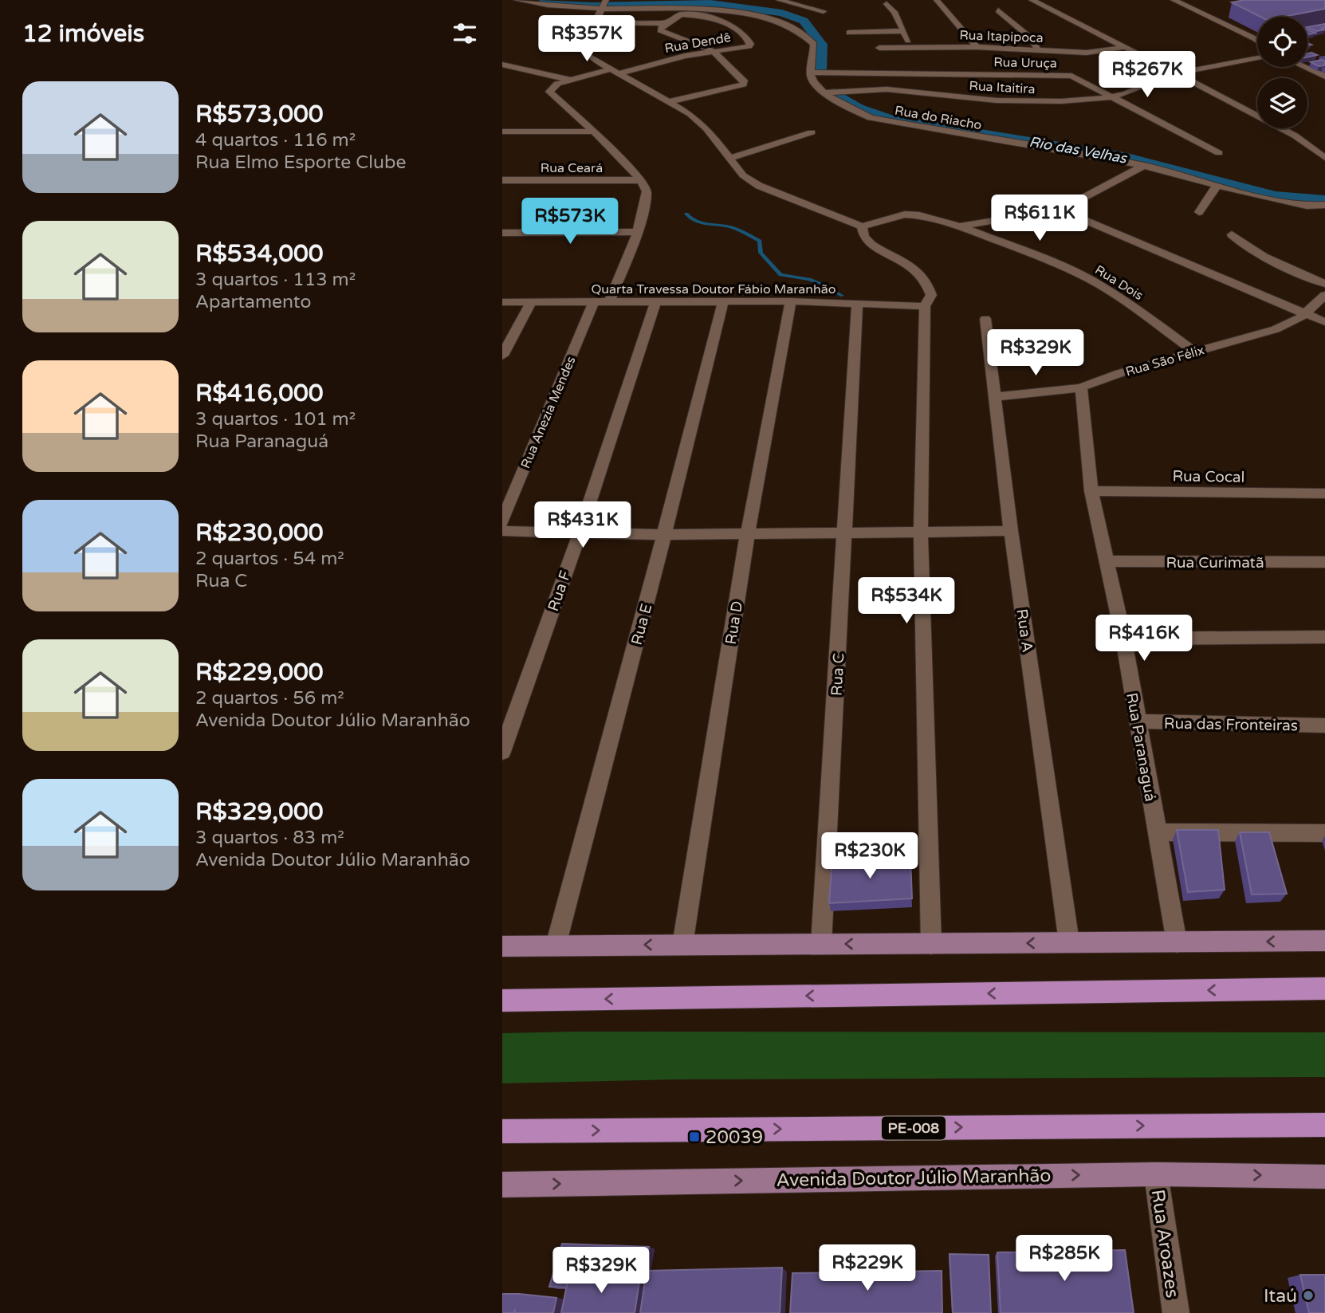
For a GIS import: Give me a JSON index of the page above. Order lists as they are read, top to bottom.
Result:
{
  "streets": {
    "highway": ["PE-008"],
    "main road": ["Avenida Doutor Júlio Maranhão"],
    "street": [
      "Rua Itapipoca",
      "Rua Dendê",
      "Rua Uruça",
      "Rua Itaitira",
      "Rua do Riacho",
      "Rua Ceará",
      "Rua Dois",
      "Quarta Travessa Doutor Fábio Maranhão",
      "Rua São Félix",
      "Rua Anezia Mendes",
      "Rua Cocal",
      "Rua Curimatã",
      "Rua F",
      "Rua D",
      "Rua E",
      "Rua A",
      "Rua C",
      "Rua das Fronteiras",
      "Rua Paranaguá",
      "Rua Aroazes"
    ]
  },
  "crossings": [
    ["Rua Uruça", "Rua Itaitira"],
    ["Rua Uruça", "Rua do Riacho"],
    ["Rua Itaitira", "Rua do Riacho"],
    ["Rua Dois", "Rua São Félix"],
    ["Quarta Travessa Doutor Fábio Maranhão", "Rua Anezia Mendes"],
    ["Quarta Travessa Doutor Fábio Maranhão", "Rua F"],
    ["Quarta Travessa Doutor Fábio Maranhão", "Rua D"],
    ["Quarta Travessa Doutor Fábio Maranhão", "Rua E"],
    ["Quarta Travessa Doutor Fábio Maranhão", "Rua C"],
    ["Rua São Félix", "Rua A"],
    ["Rua São Félix", "Rua Paranaguá"],
    ["Rua Cocal", "Rua Paranaguá"],
    ["Rua Curimatã", "Rua Paranaguá"],
    ["Rua das Fronteiras", "Rua Paranaguá"],
    ["Avenida Doutor Júlio Maranhão", "Rua Aroazes"]
  ],
  "one_way": ["Avenida Doutor Júlio Maranhão"],
  "water": ["Rio das Velhas"],
  "places": {
    "transit": ["20039"],
    "other": ["Itaú"]
  },
  "page": {
    "heading": "12 imóveis",
    "price": [
      "R$357K",
      "R$267K",
      "R$611K",
      "R$573K",
      "R$329K",
      "R$431K",
      "R$534K",
      "R$416K",
      "R$230K",
      "R$285K",
      "R$229K",
      "R$329K"
    ],
    "list": [
      {
        "name": "R$573,000",
        "note": "4 quartos · 116 m² · Rua Elmo Esporte Clube"
      },
      {
        "name": "R$534,000",
        "note": "3 quartos · 113 m² · Apartamento"
      },
      {
        "name": "R$416,000",
        "note": "3 quartos · 101 m² · Rua Paranaguá"
      },
      {
        "name": "R$230,000",
        "note": "2 quartos · 54 m² · Rua C"
      },
      {
        "name": "R$229,000",
        "note": "2 quartos · 56 m² · Avenida Doutor Júlio Maranhão"
      },
      {
        "name": "R$329,000",
        "note": "3 quartos · 83 m² · Avenida Doutor Júlio Maranhão"
      }
    ]
  }
}
